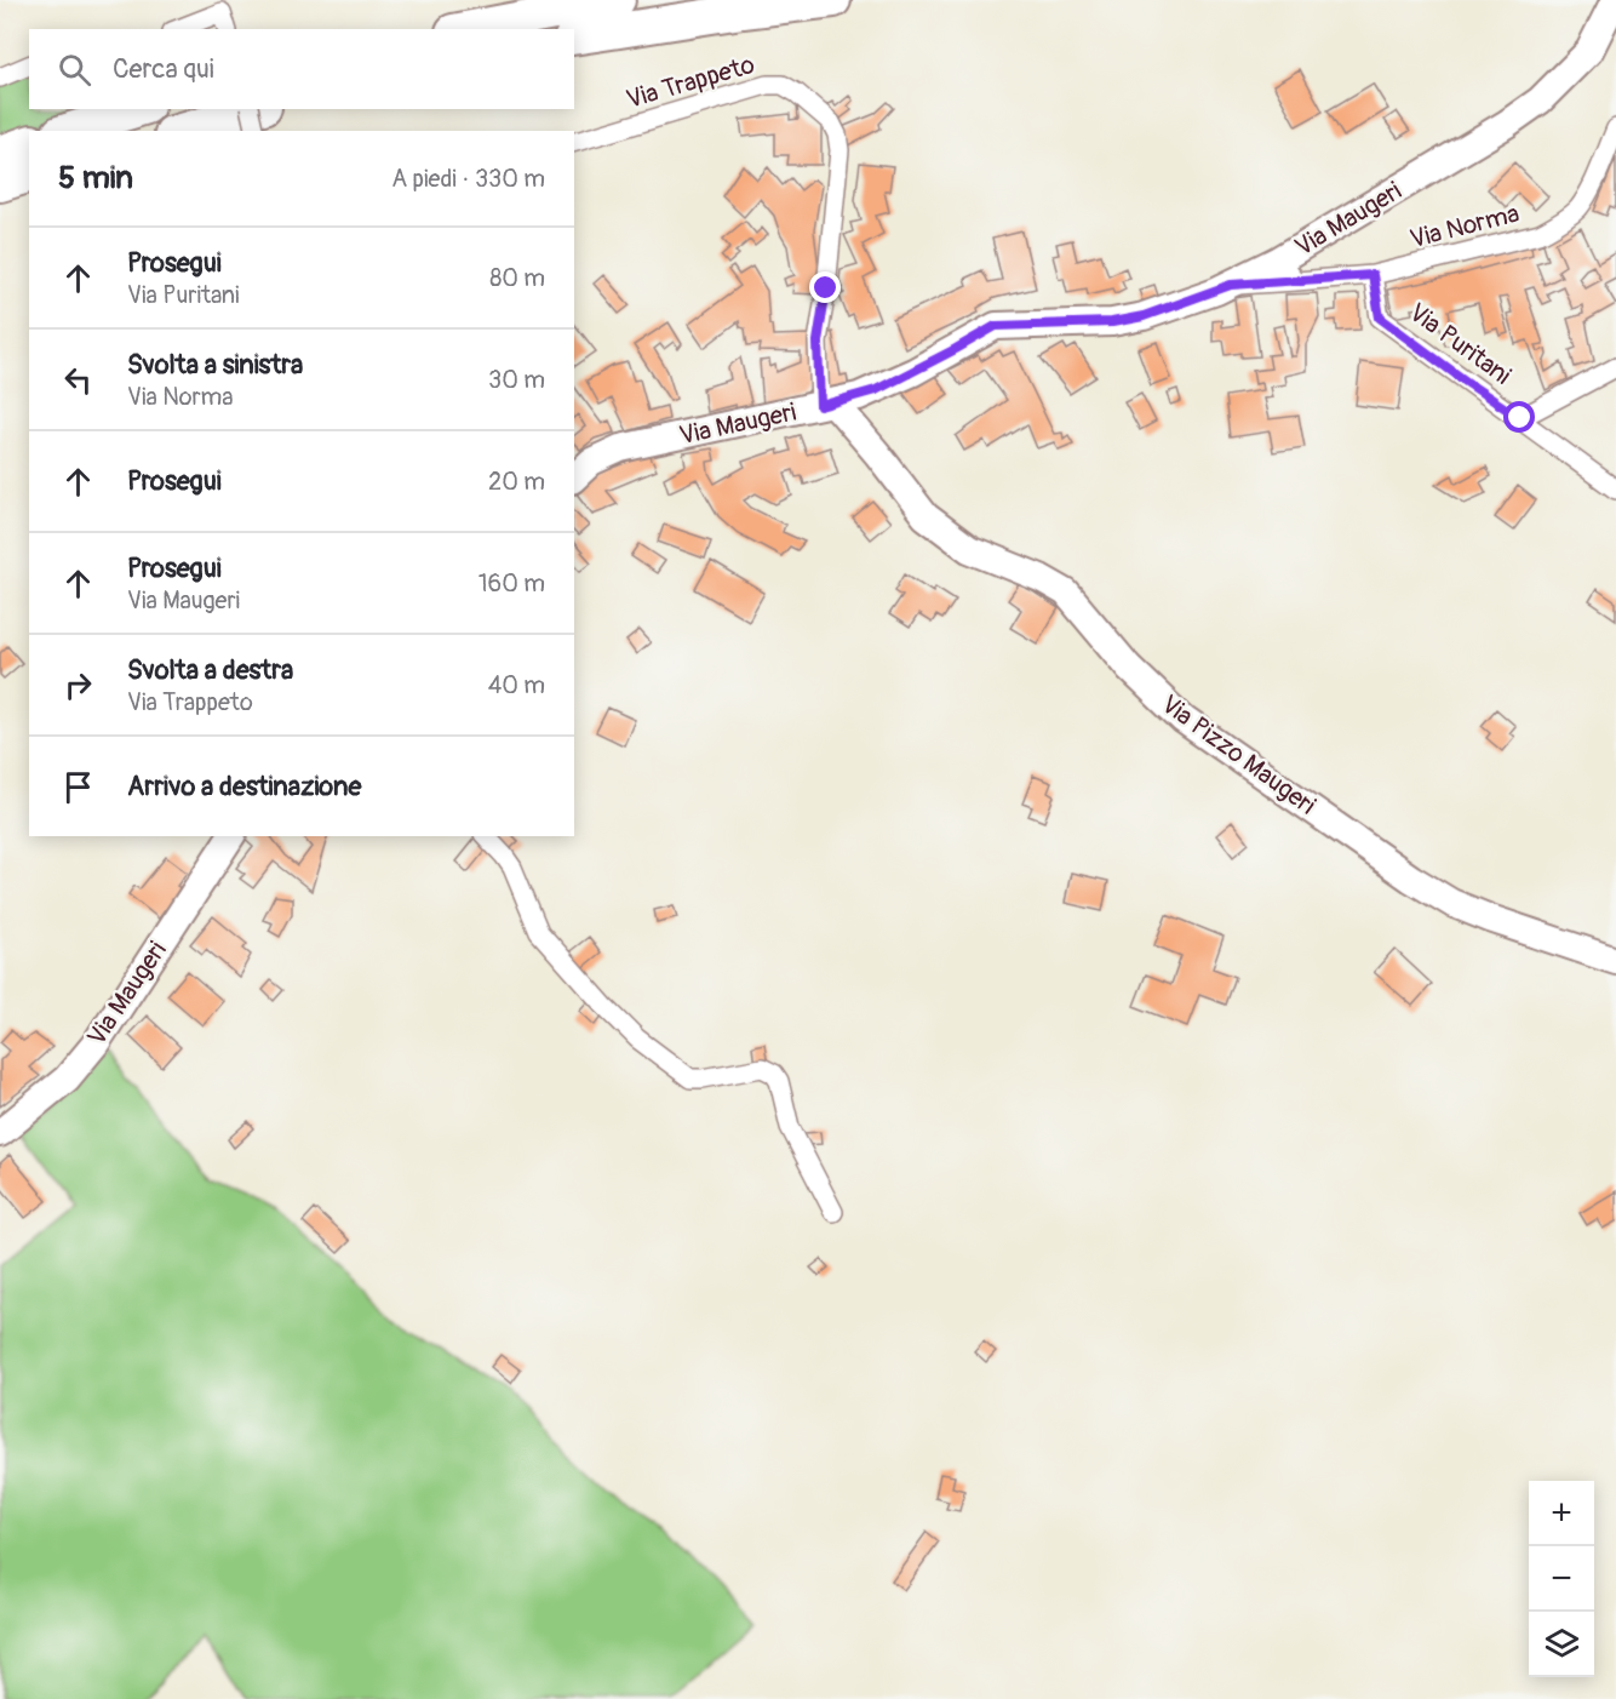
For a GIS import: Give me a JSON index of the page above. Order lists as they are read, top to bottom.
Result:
{
  "streets": {
    "street": [
      "Via Trappeto",
      "Via Maugeri",
      "Via Norma",
      "Via Puritani",
      "Via Pizzo Maugeri"
    ]
  },
  "crossings": [
    ["Via Trappeto", "Via Maugeri"],
    ["Via Trappeto", "Via Pizzo Maugeri"],
    ["Via Maugeri", "Via Norma"],
    ["Via Maugeri", "Via Pizzo Maugeri"],
    ["Via Norma", "Via Puritani"]
  ],
  "page": {
    "search": "Cerca qui",
    "heading": ["5 min", "A piedi · 330 m"],
    "list": [
      ["Prosegui", "Via Puritani", "80 m"],
      ["Svolta a sinistra", "Via Norma", "30 m"],
      ["Prosegui", "20 m"],
      ["Prosegui", "Via Maugeri", "160 m"],
      ["Svolta a destra", "Via Trappeto", "40 m"],
      "Arrivo a destinazione"
    ],
    "map_buttons": ["+", "−"]
  }
}
